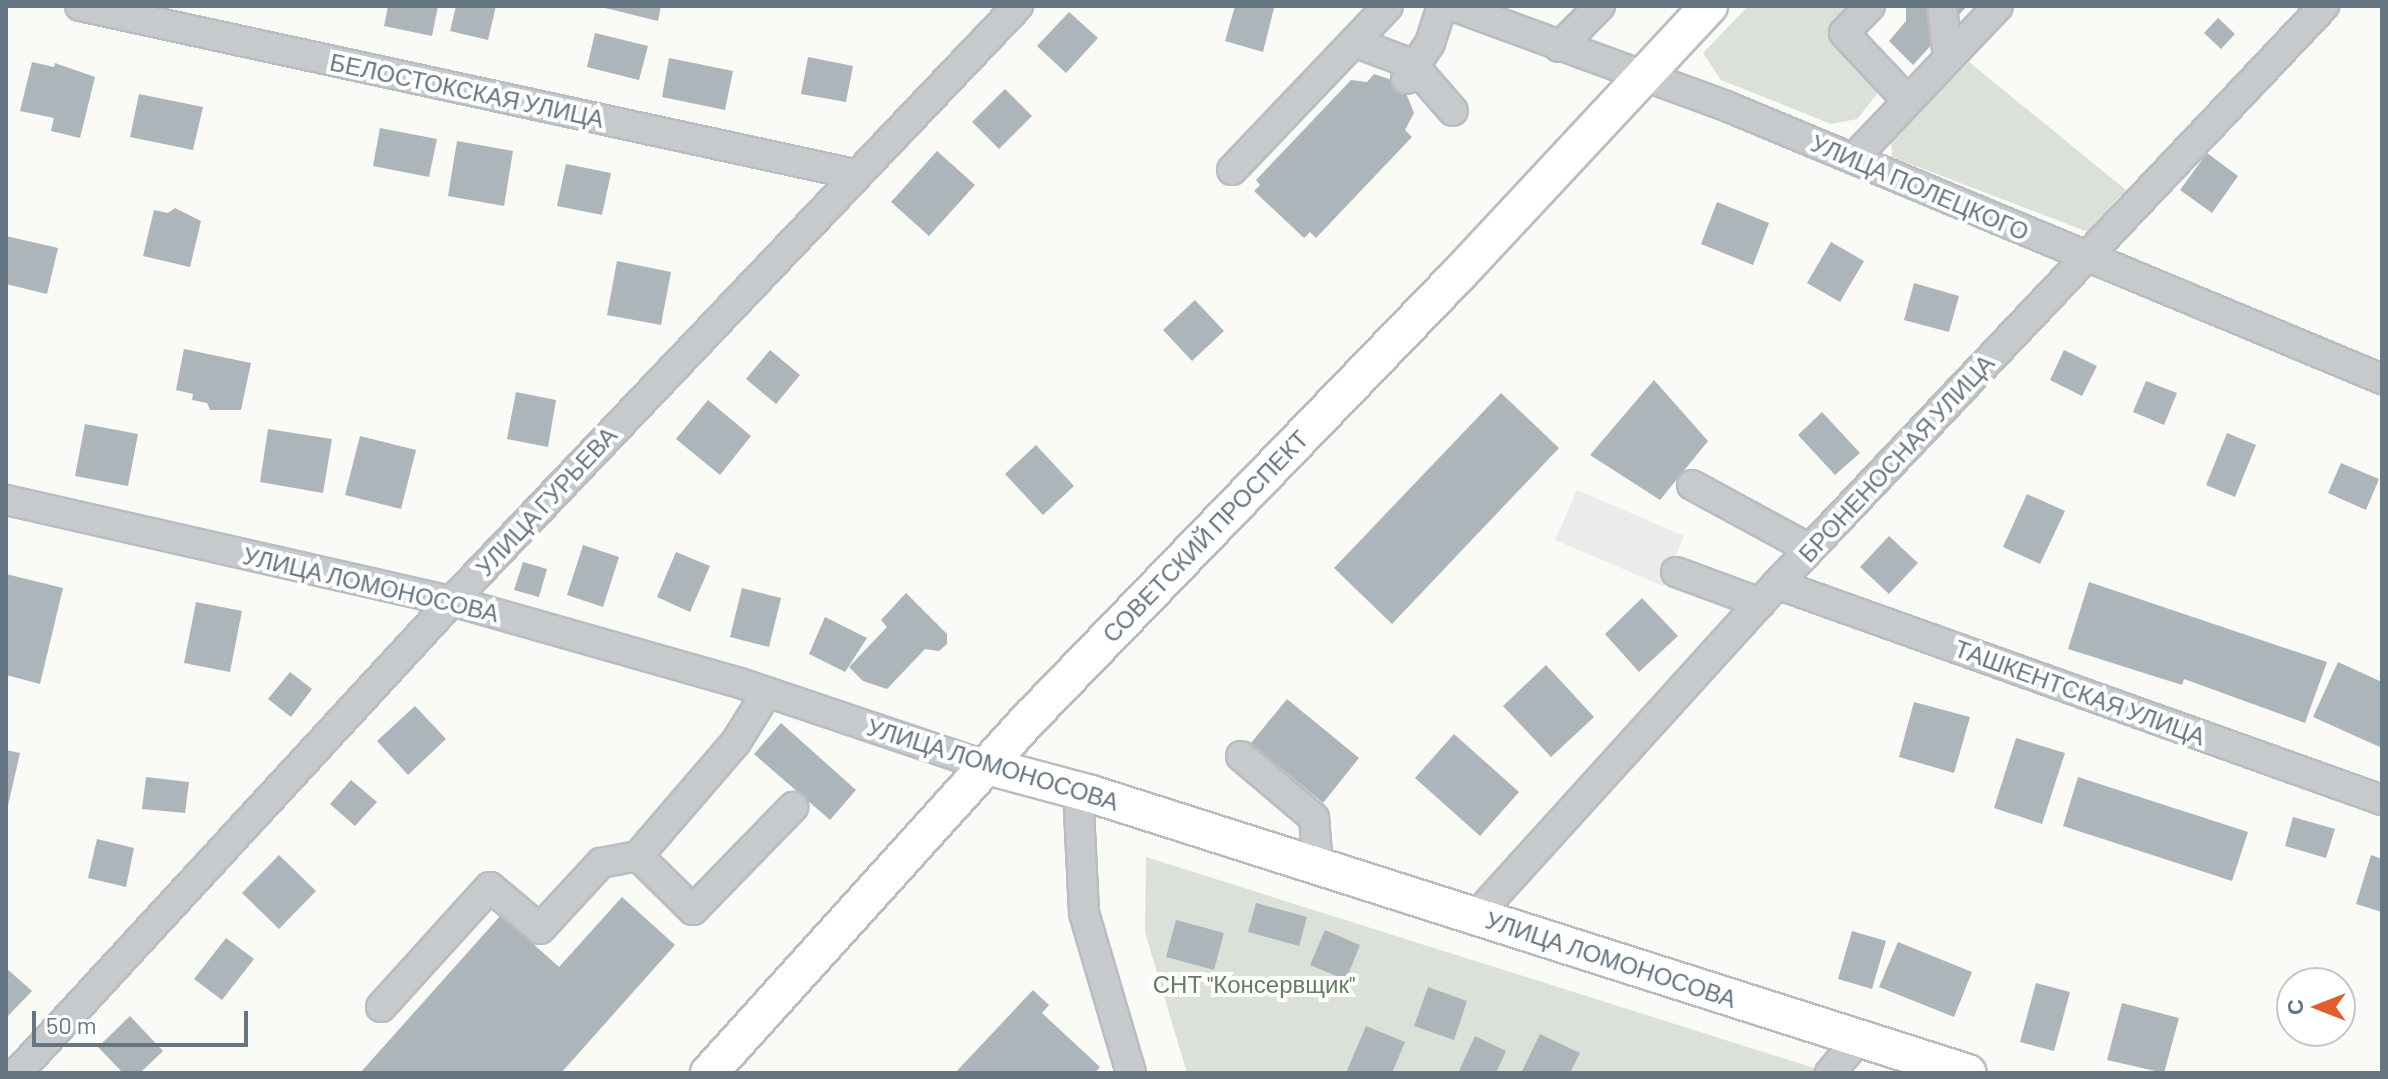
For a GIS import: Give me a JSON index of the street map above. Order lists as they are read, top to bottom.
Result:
{
  "streets": {
    "main road": ["СОВЕТСКИЙ ПРОСПЕКТ", "УЛИЦА ЛОМОНОСОВА"],
    "street": [
      "БЕЛОСТОКСКАЯ УЛИЦА",
      "УЛИЦА ПОЛЕЦКОГО",
      "БРОНЕНОСНАЯ УЛИЦА",
      "УЛИЦА ГУРЬЕВА",
      "ТАШКЕНТСКАЯ УЛИЦА"
    ]
  },
  "crossings": [
    ["БЕЛОСТОКСКАЯ УЛИЦА", "УЛИЦА ГУРЬЕВА"],
    ["УЛИЦА ПОЛЕЦКОГО", "БРОНЕНОСНАЯ УЛИЦА"],
    ["УЛИЦА ПОЛЕЦКОГО", "СОВЕТСКИЙ ПРОСПЕКТ"],
    ["БРОНЕНОСНАЯ УЛИЦА", "УЛИЦА ЛОМОНОСОВА"],
    ["БРОНЕНОСНАЯ УЛИЦА", "ТАШКЕНТСКАЯ УЛИЦА"],
    ["УЛИЦА ГУРЬЕВА", "УЛИЦА ЛОМОНОСОВА"],
    ["СОВЕТСКИЙ ПРОСПЕКТ", "УЛИЦА ЛОМОНОСОВА"]
  ],
  "parks": ["СНТ \"Консервщик\""],
  "scale_bar": "50 m",
  "north": "left"
}
